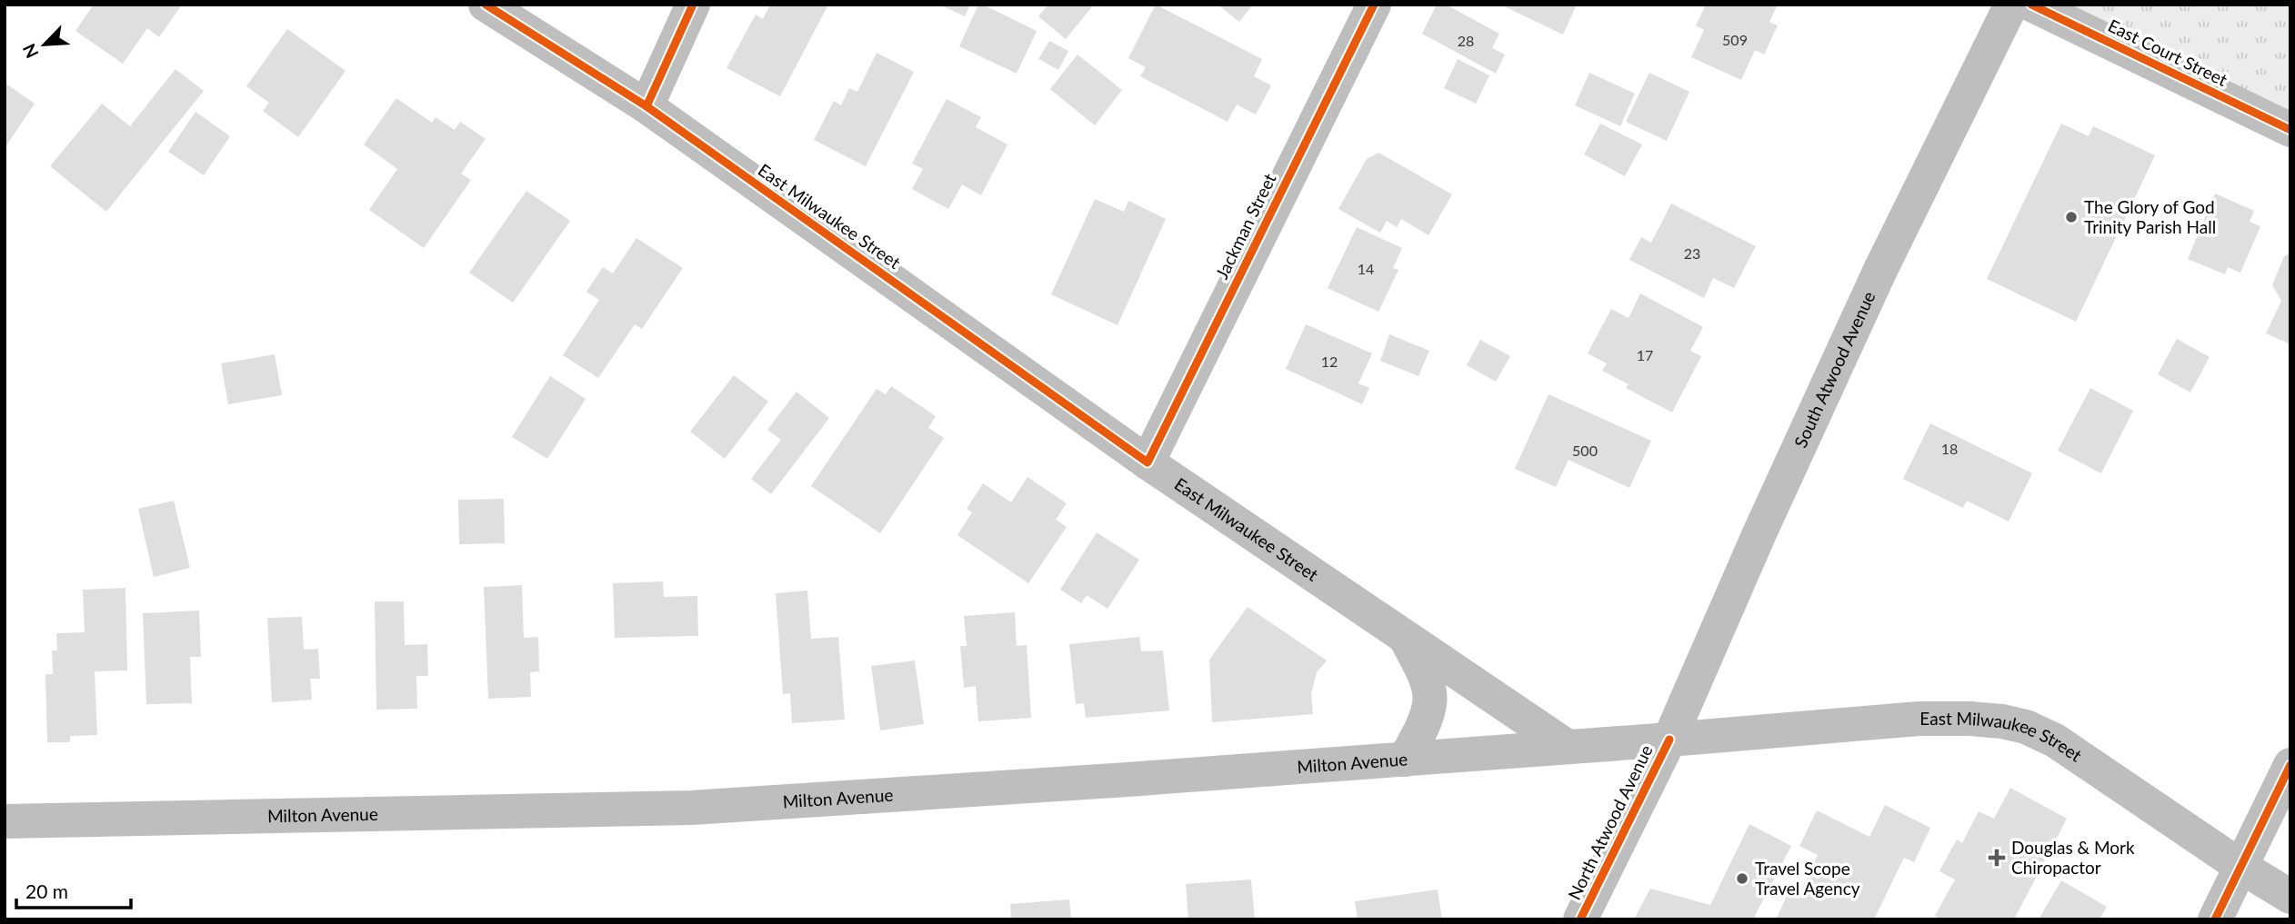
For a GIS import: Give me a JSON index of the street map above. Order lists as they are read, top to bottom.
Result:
{
  "streets": {
    "main road": [
      "East Court Street",
      "East Milwaukee Street",
      "Jackman Street",
      "South Atwood Avenue",
      "Milton Avenue",
      "North Atwood Avenue"
    ]
  },
  "crossings": [
    ["East Milwaukee Street", "Jackman Street"],
    ["East Milwaukee Street", "South Atwood Avenue"],
    ["East Milwaukee Street", "Milton Avenue"],
    ["East Milwaukee Street", "North Atwood Avenue"],
    ["South Atwood Avenue", "Milton Avenue"],
    ["South Atwood Avenue", "North Atwood Avenue"],
    ["Milton Avenue", "North Atwood Avenue"]
  ],
  "places": {
    "other": ["The Glory of God Trinity Parish Hall", "Travel Scope Travel Agency"],
    "health": ["Douglas & Mork Chiropactor"]
  },
  "house_numbers": [
    "509",
    "28",
    "23",
    "14",
    "17",
    "12",
    "18",
    "500"
  ],
  "scale_bar": "20 m",
  "north": "bottom left"
}
